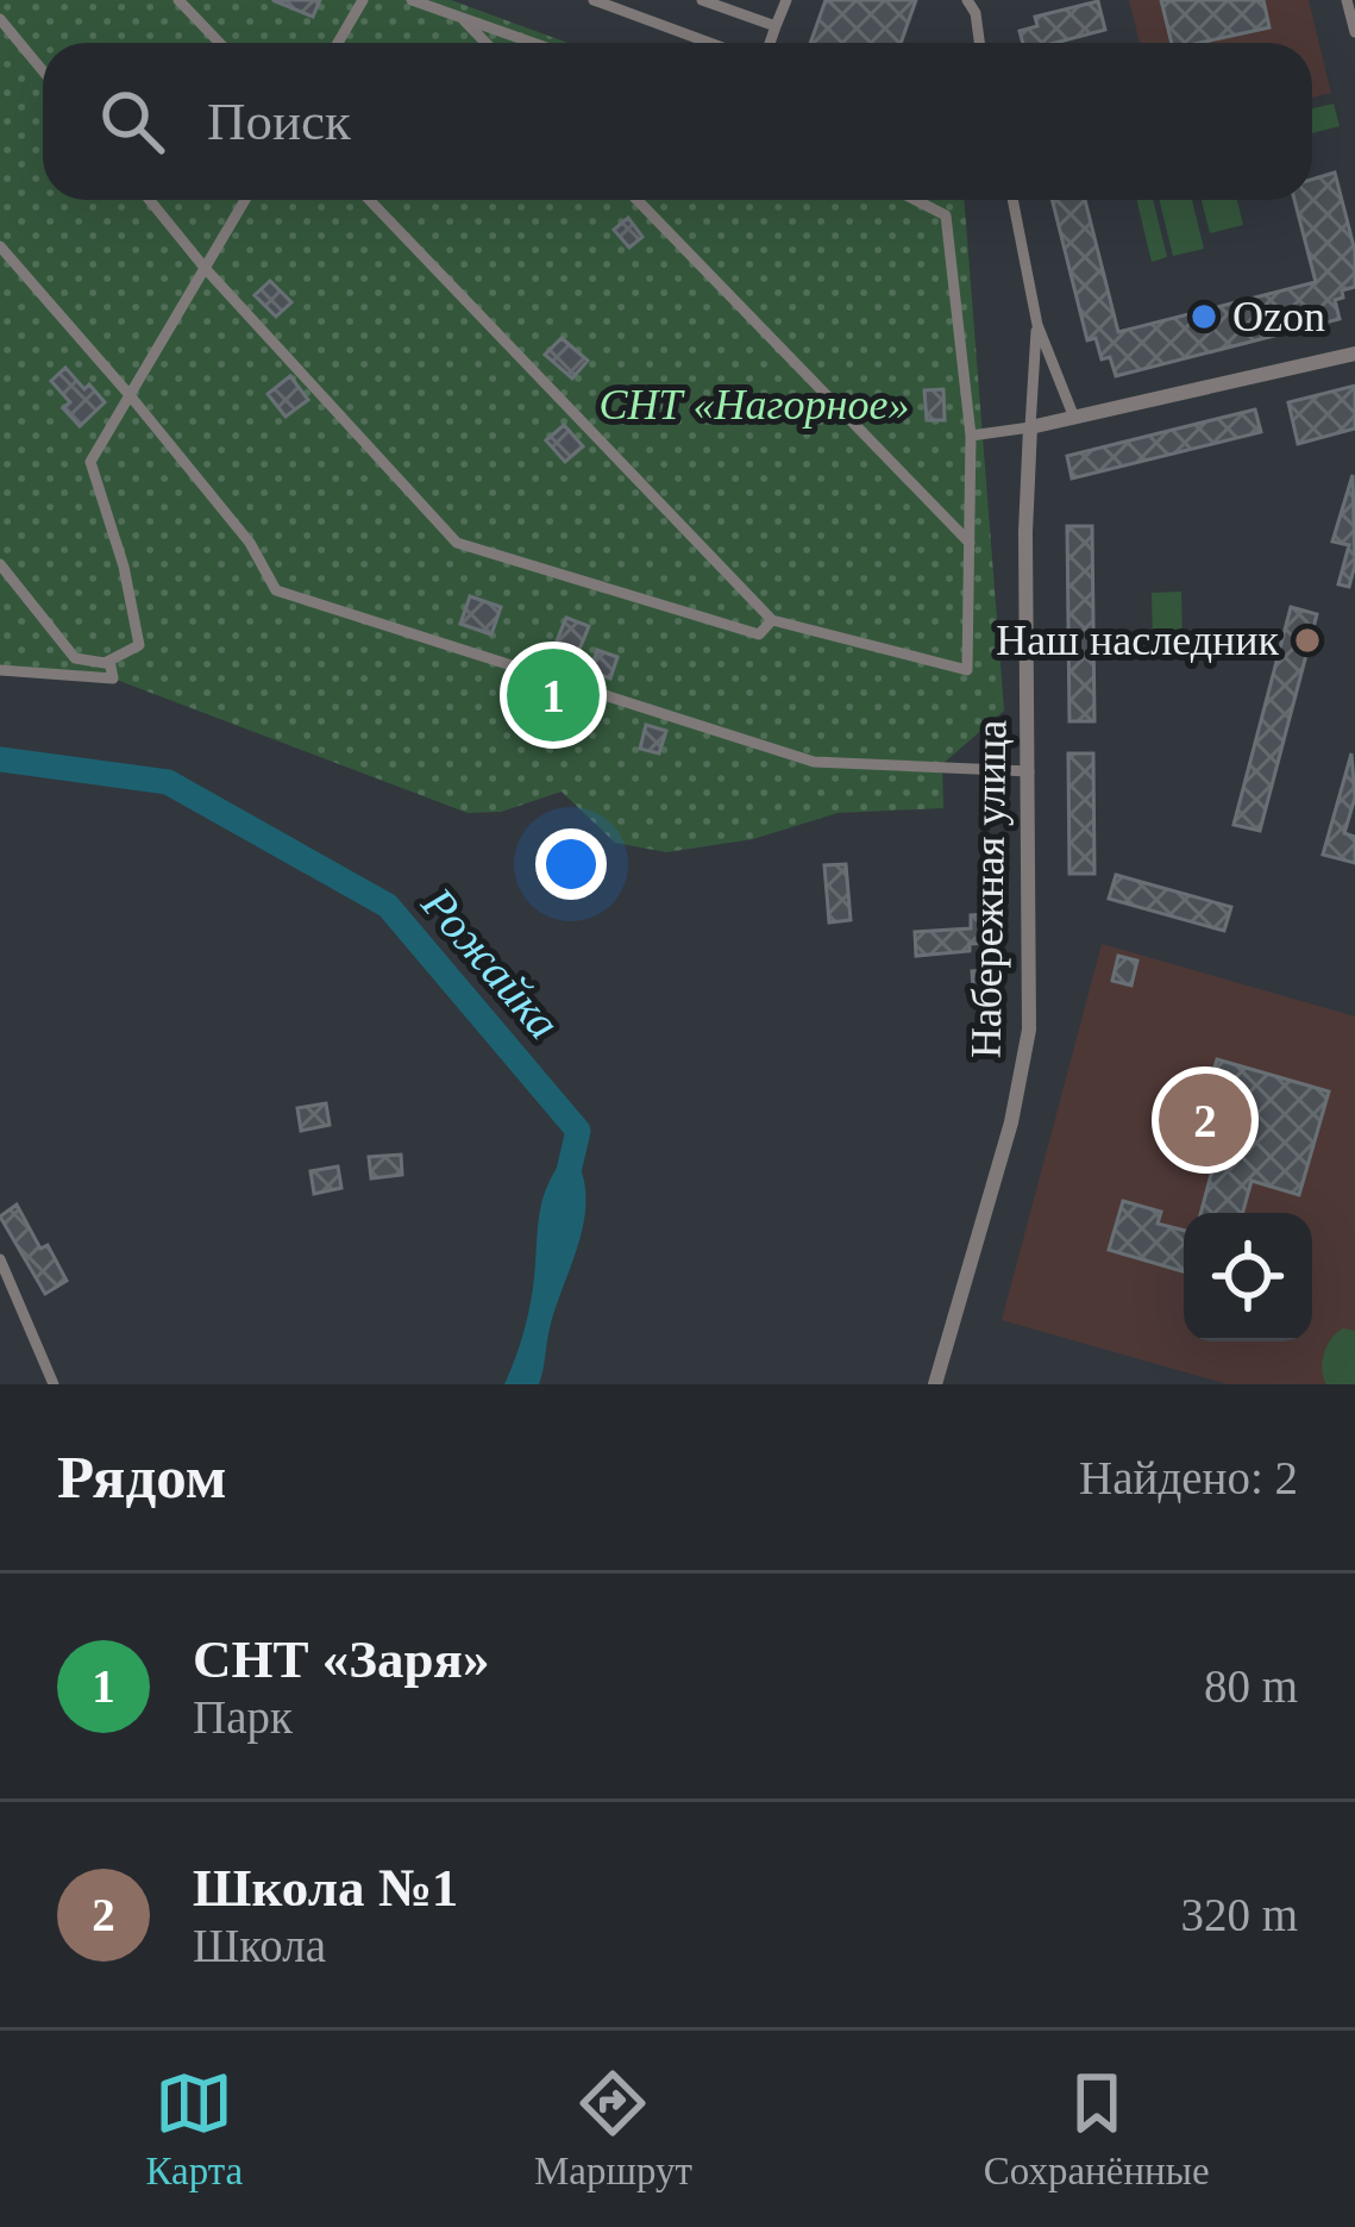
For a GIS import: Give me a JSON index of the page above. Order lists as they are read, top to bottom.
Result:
{
  "streets": {
    "street": ["Набережная улица"]
  },
  "water": ["Рожайка"],
  "parks": ["СНТ «Нагорное»"],
  "places": ["Ozon", "Наш наследник"],
  "page": {
    "search": "Поиск",
    "pins": ["1", "2"],
    "heading": ["Рядом", "Найдено: 2"],
    "list": [
      {
        "mark": "1",
        "name": "СНТ «Заря»",
        "note": "Парк",
        "value": "80 m"
      },
      {
        "mark": "2",
        "name": "Школа №1",
        "note": "Школа",
        "value": "320 m"
      }
    ],
    "nav": ["Карта", "Маршрут", "Сохранённые"]
  }
}
